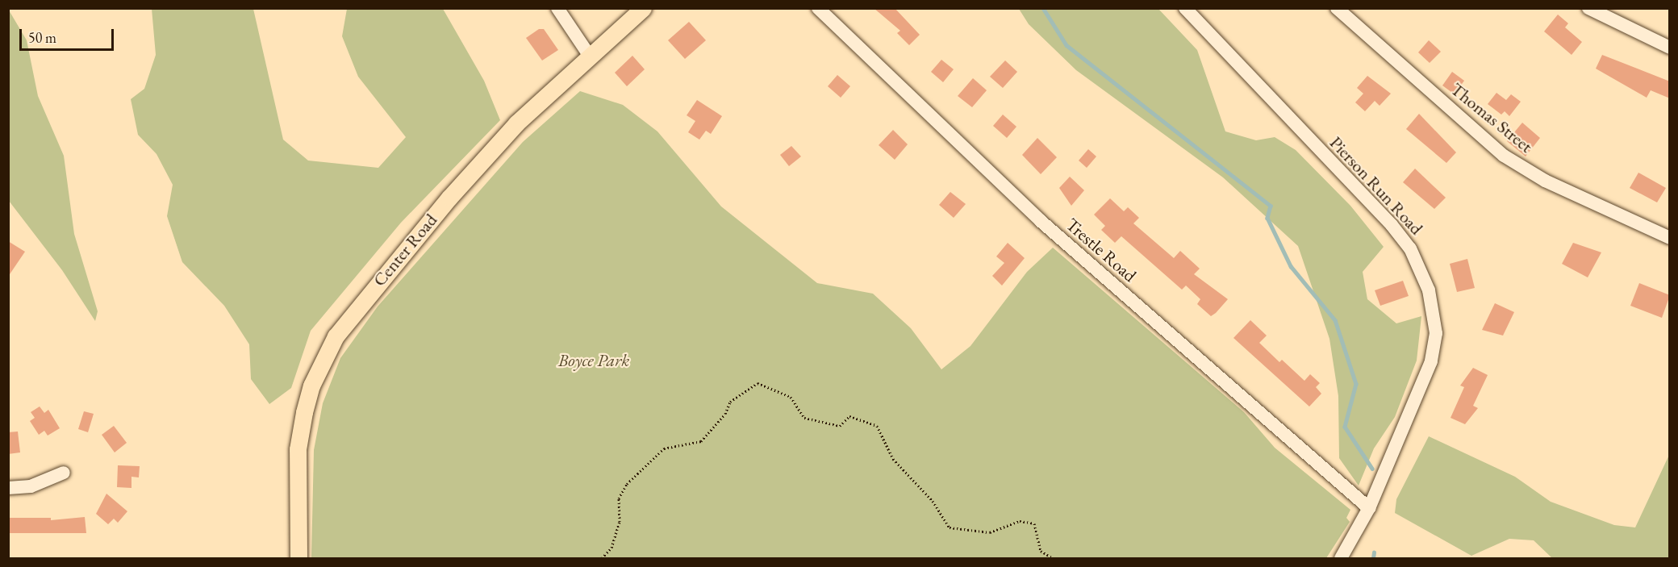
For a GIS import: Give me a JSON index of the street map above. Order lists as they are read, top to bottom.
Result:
{
  "streets": {
    "main road": ["Center Road"],
    "street": ["Thomas Street", "Pierson Run Road", "Trestle Road"]
  },
  "crossings": [
    ["Pierson Run Road", "Trestle Road"]
  ],
  "parks": ["Boyce Park"],
  "scale_bar": "50 m"
}
